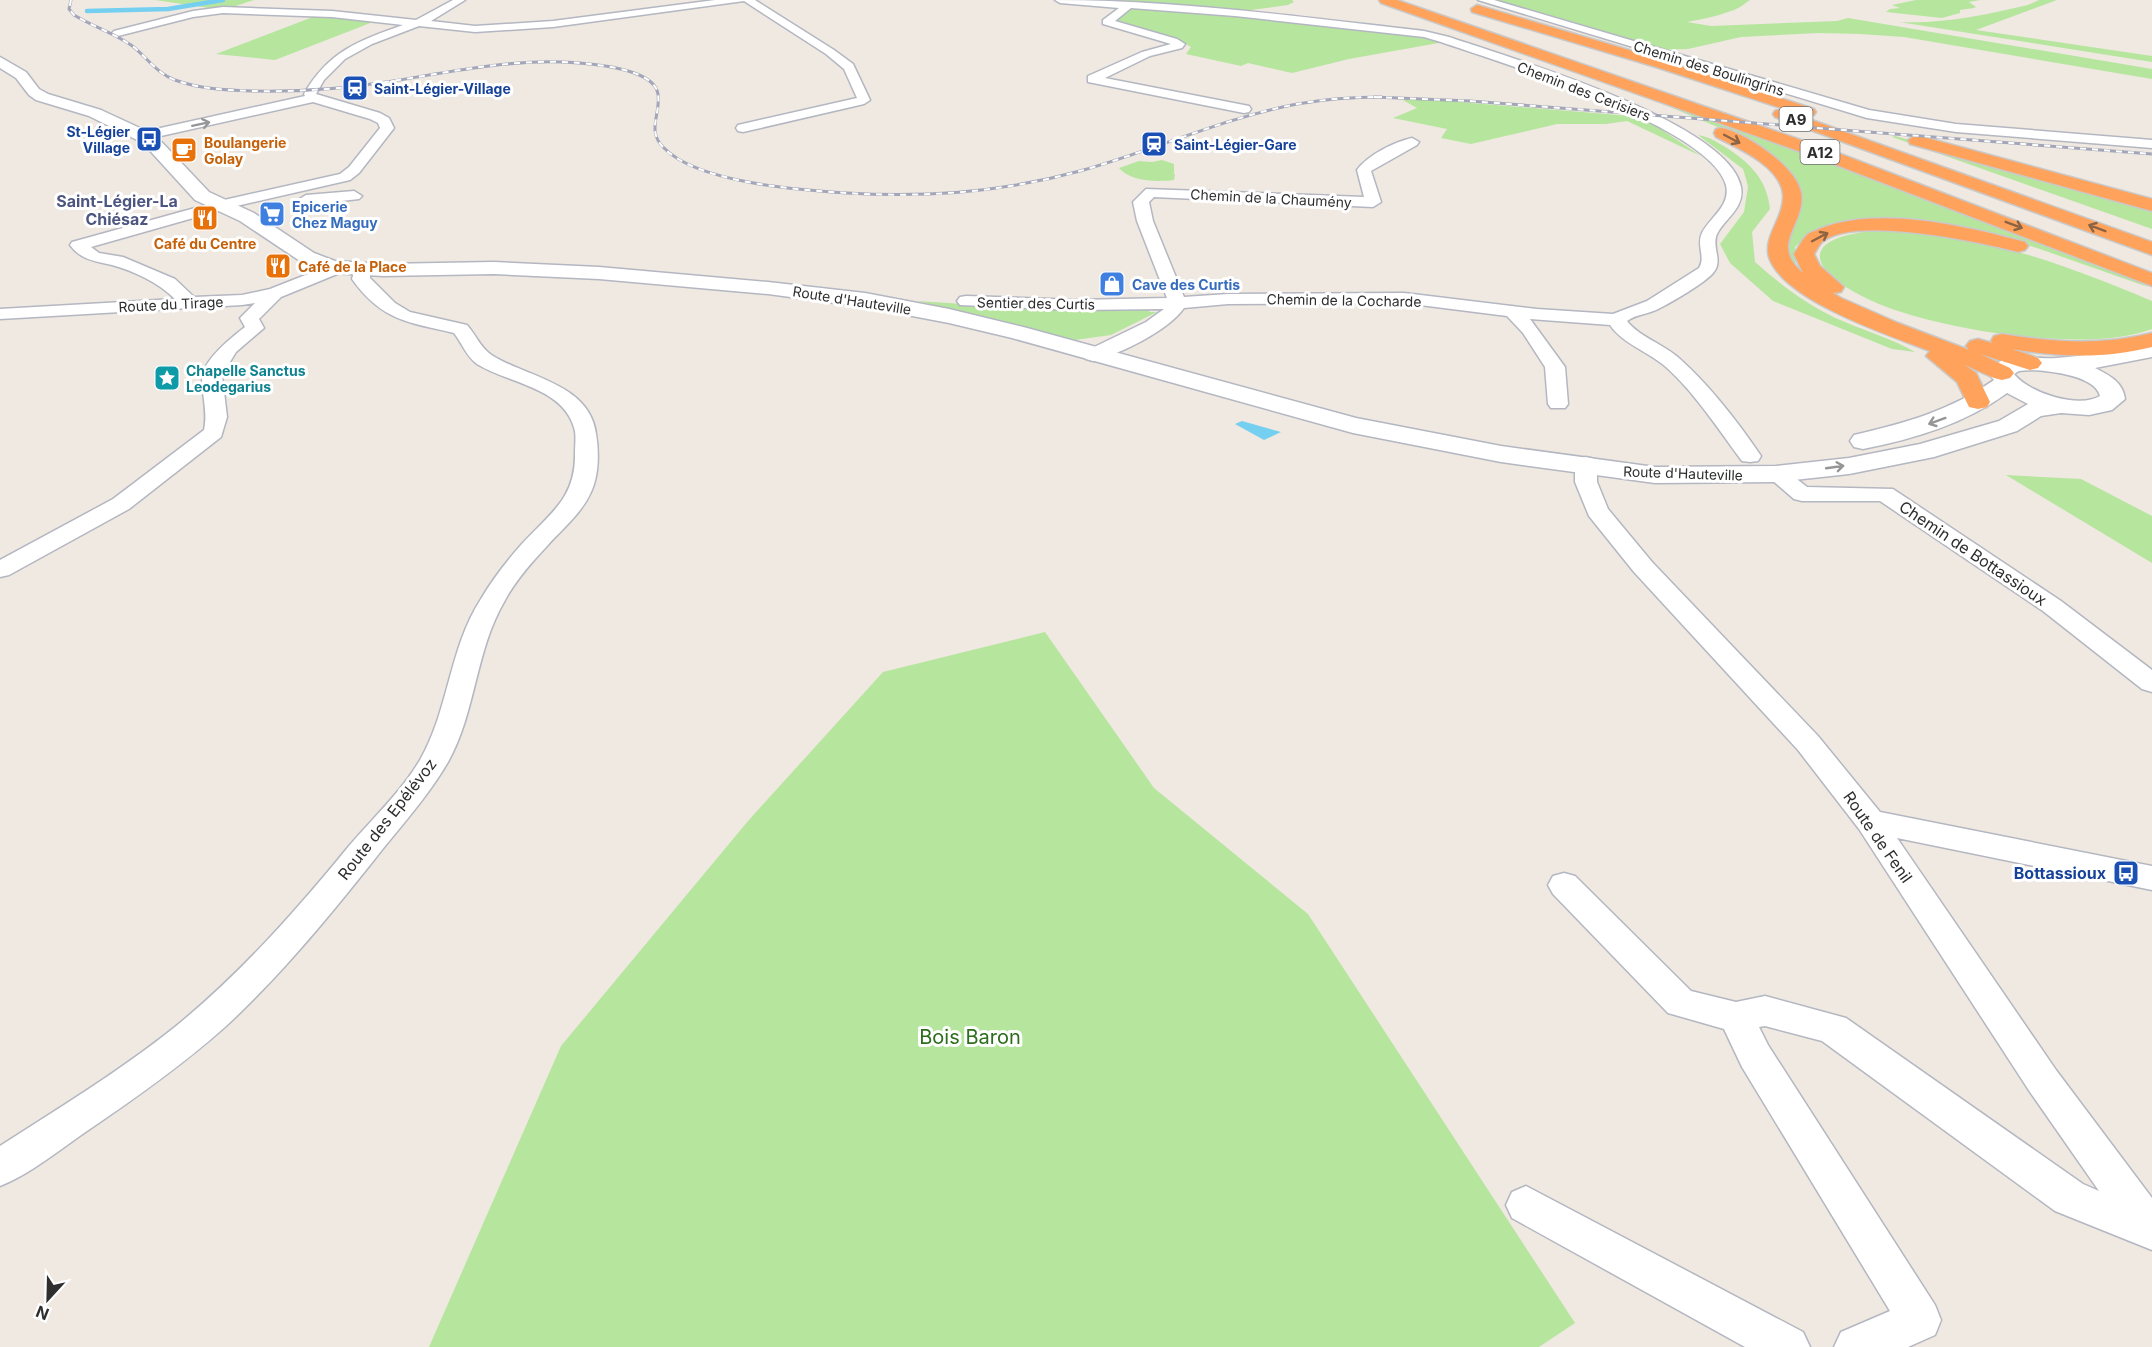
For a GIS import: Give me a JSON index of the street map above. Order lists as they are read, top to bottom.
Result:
{
  "streets": {
    "highway": ["A9", "A12"],
    "main road": ["Route d'Hauteville"],
    "street": [
      "Chemin des Boulingrins",
      "Chemin des Cerisiers",
      "Chemin de la Chaumény",
      "Chemin de la Cocharde",
      "Sentier des Curtis",
      "Route du Tirage",
      "Chemin de Bottassioux",
      "Route des Epélévoz",
      "Route de Fenil"
    ]
  },
  "crossings": [
    ["Chemin des Cerisiers", "Chemin de la Cocharde"],
    ["Chemin de la Chaumény", "Chemin de la Cocharde"],
    ["Chemin de la Chaumény", "Sentier des Curtis"],
    ["Route d'Hauteville", "Route du Tirage"],
    ["Route d'Hauteville", "Chemin de Bottassioux"],
    ["Route d'Hauteville", "Route des Epélévoz"],
    ["Route d'Hauteville", "Route de Fenil"],
    ["Chemin de la Cocharde", "Sentier des Curtis"]
  ],
  "districts": ["Saint-Légier-La Chiésaz"],
  "parks": ["Bois Baron"],
  "places": {
    "station": ["Saint-Légier-Village", "Saint-Légier-Gare"],
    "bus stop": ["St-Légier Village", "Bottassioux"],
    "cafe": ["Boulangerie Golay"],
    "supermarket": ["Epicerie Chez Maguy"],
    "restaurant": ["Café du Centre", "Café de la Place"],
    "shop": ["Cave des Curtis"],
    "place": ["Chapelle Sanctus Leodegarius"]
  },
  "north": "bottom"
}
